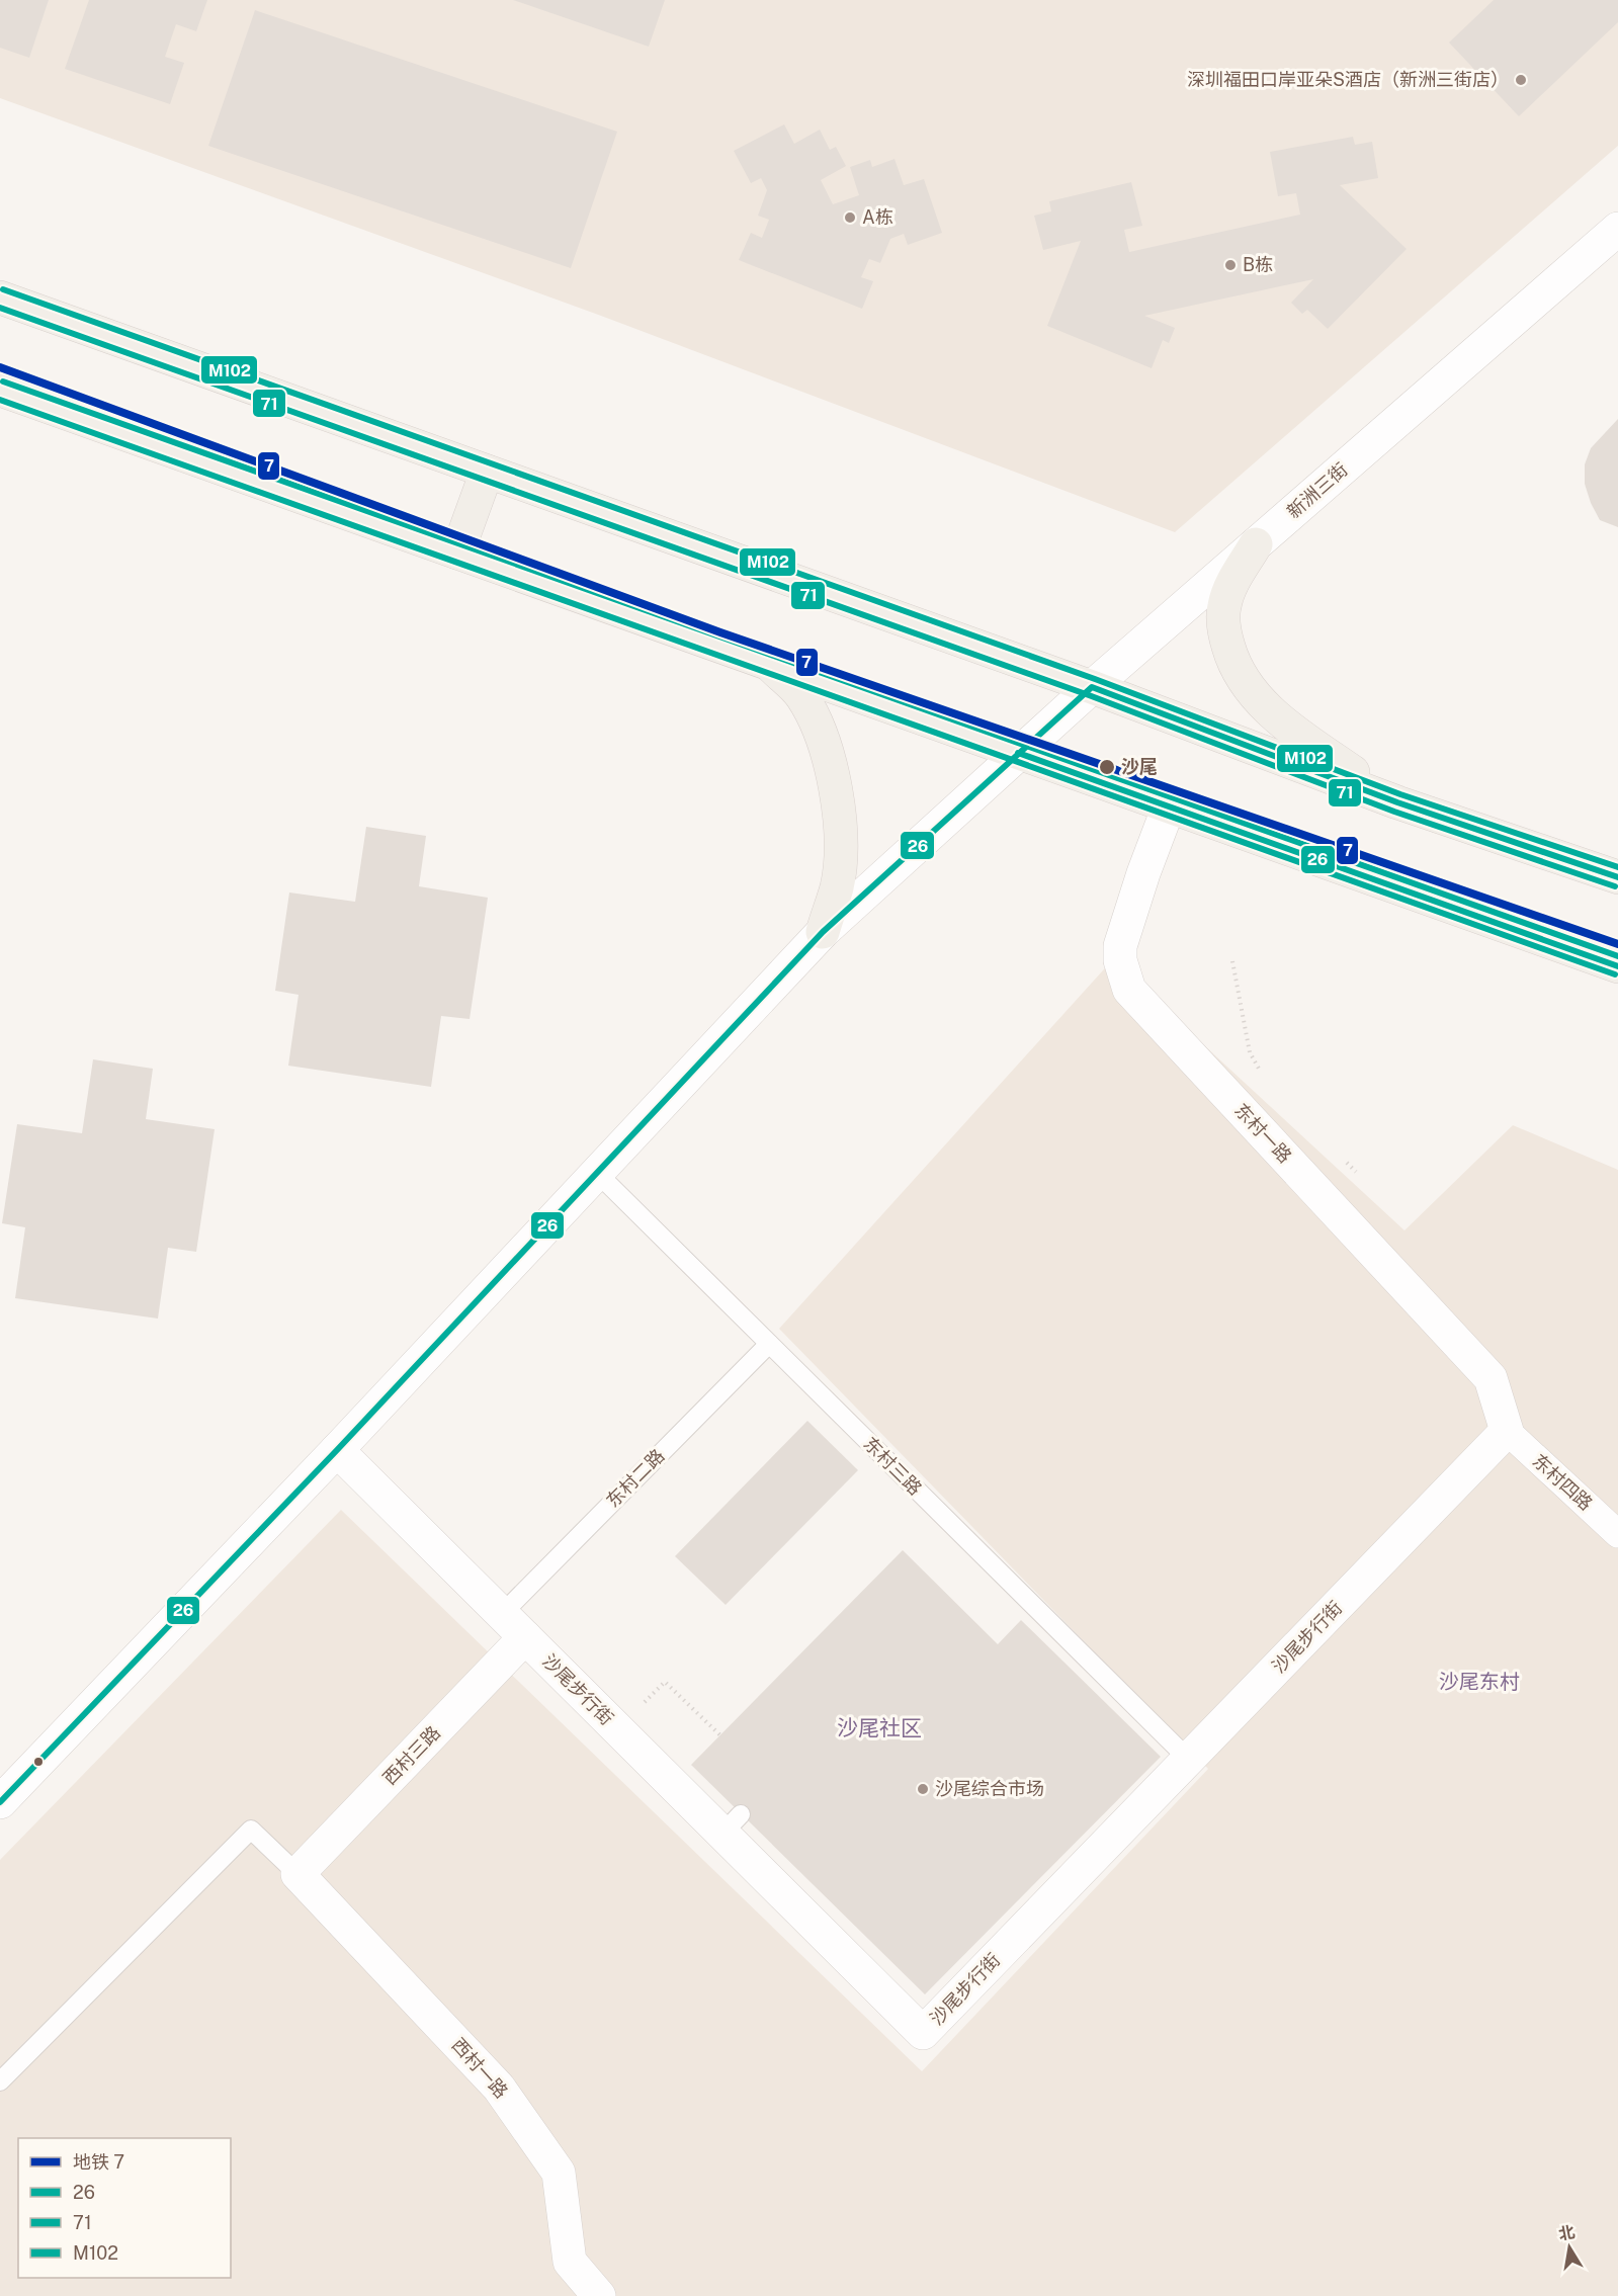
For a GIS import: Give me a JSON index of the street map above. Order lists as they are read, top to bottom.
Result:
{
  "streets": {
    "street": [
      "新洲三街",
      "东村一路",
      "东村四路",
      "沙尾步行街",
      "西村三路",
      "西村一路"
    ],
    "lane": ["东村三路", "东村二路"]
  },
  "crossings": [
    ["新洲三街", "东村三路"],
    ["新洲三街", "沙尾步行街"],
    ["东村一路", "东村四路"],
    ["东村一路", "沙尾步行街"],
    ["东村三路", "东村二路"],
    ["东村三路", "沙尾步行街"],
    ["东村二路", "沙尾步行街"],
    ["东村四路", "沙尾步行街"],
    ["沙尾步行街", "西村三路"],
    ["西村三路", "西村一路"]
  ],
  "districts": ["沙尾东村", "沙尾社区"],
  "places": [
    "深圳福田口岸亚朵S酒店（新洲三街店）",
    "A栋",
    "B栋",
    "沙尾",
    "沙尾综合市场"
  ],
  "lines": [
    "transit line M102",
    "transit line 71",
    "metro line 7",
    "transit line 26"
  ],
  "legend": [
    "地铁 7",
    "26",
    "71",
    "M102"
  ],
  "north": "top"
}
